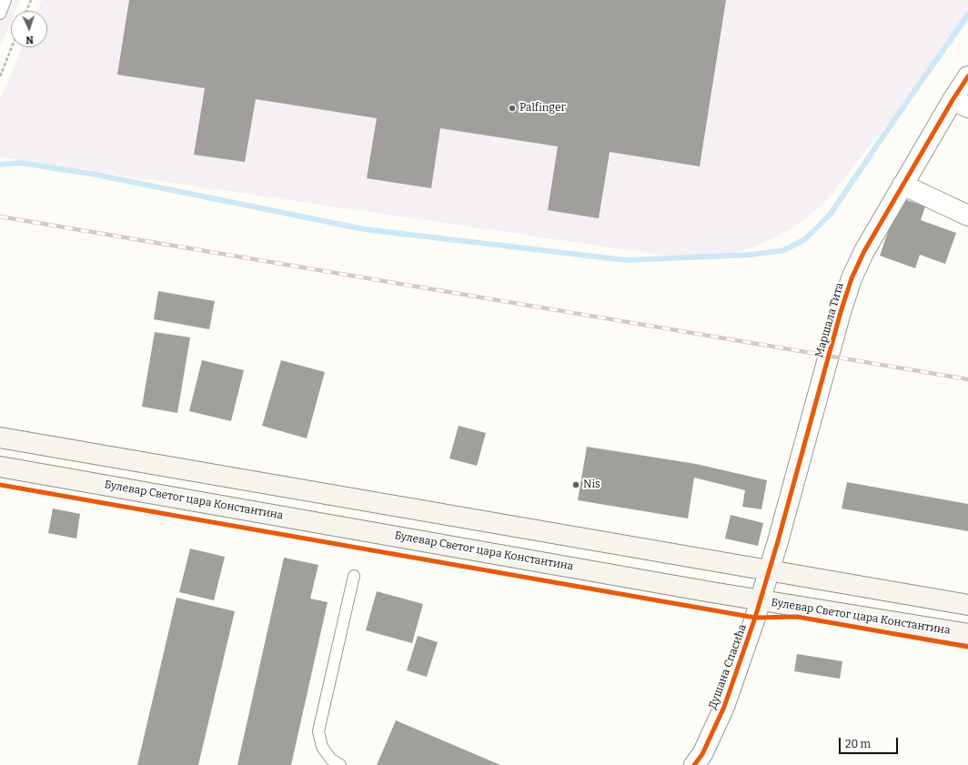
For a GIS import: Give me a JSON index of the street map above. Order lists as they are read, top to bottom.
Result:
{
  "streets": {
    "main road": ["Булевар Светог цара Константина"],
    "street": ["Маршала Тита", "Душана Спасића"]
  },
  "crossings": [
    ["Маршала Тита", "Душана Спасића"],
    ["Булевар Светог цара Константина", "Душана Спасића"]
  ],
  "places": ["Palfinger", "Nis"],
  "scale_bar": "20 m",
  "north": "bottom"
}
